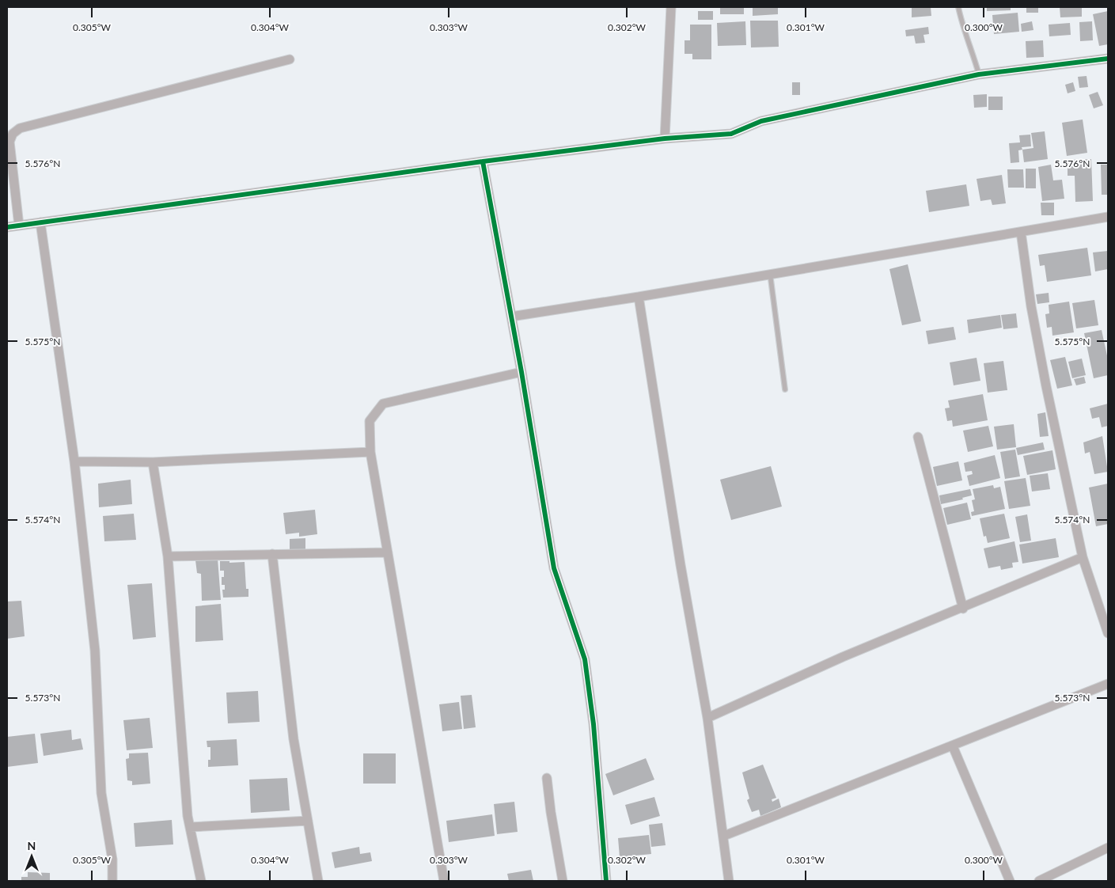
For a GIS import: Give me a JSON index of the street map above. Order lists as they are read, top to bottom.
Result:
{
  "north": "top",
  "coordinates": [
    "0.305°W",
    "0.304°W",
    "0.303°W",
    "0.302°W",
    "0.301°W",
    "0.300°W",
    "5.576°N",
    "5.575°N",
    "5.574°N",
    "5.573°N"
  ]
}
